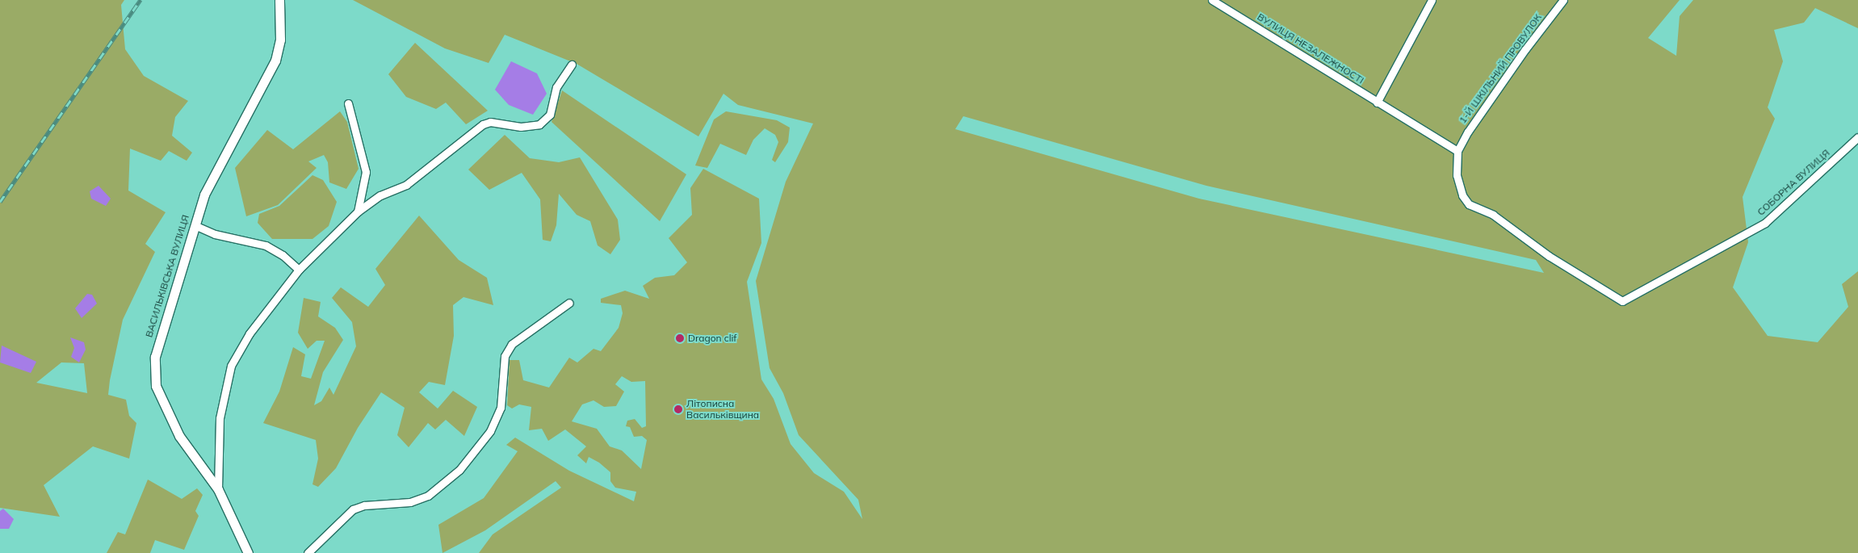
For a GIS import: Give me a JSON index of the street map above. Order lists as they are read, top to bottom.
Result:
{
  "streets": {
    "street": [
      "ВУЛИЦЯ НЕЗАЛЕЖНОСТІ",
      "1-Й ШКІЛЬНИЙ ПРОВУЛОК",
      "СОБОРНА ВУЛИЦЯ",
      "ВАСИЛЬКІВСЬКА ВУЛИЦЯ"
    ]
  },
  "crossings": [
    ["ВУЛИЦЯ НЕЗАЛЕЖНОСТІ", "1-Й ШКІЛЬНИЙ ПРОВУЛОК"],
    ["ВУЛИЦЯ НЕЗАЛЕЖНОСТІ", "СОБОРНА ВУЛИЦЯ"],
    ["1-Й ШКІЛЬНИЙ ПРОВУЛОК", "СОБОРНА ВУЛИЦЯ"]
  ],
  "places": ["Dragon clif", "Літописна Васильківщина"]
}
